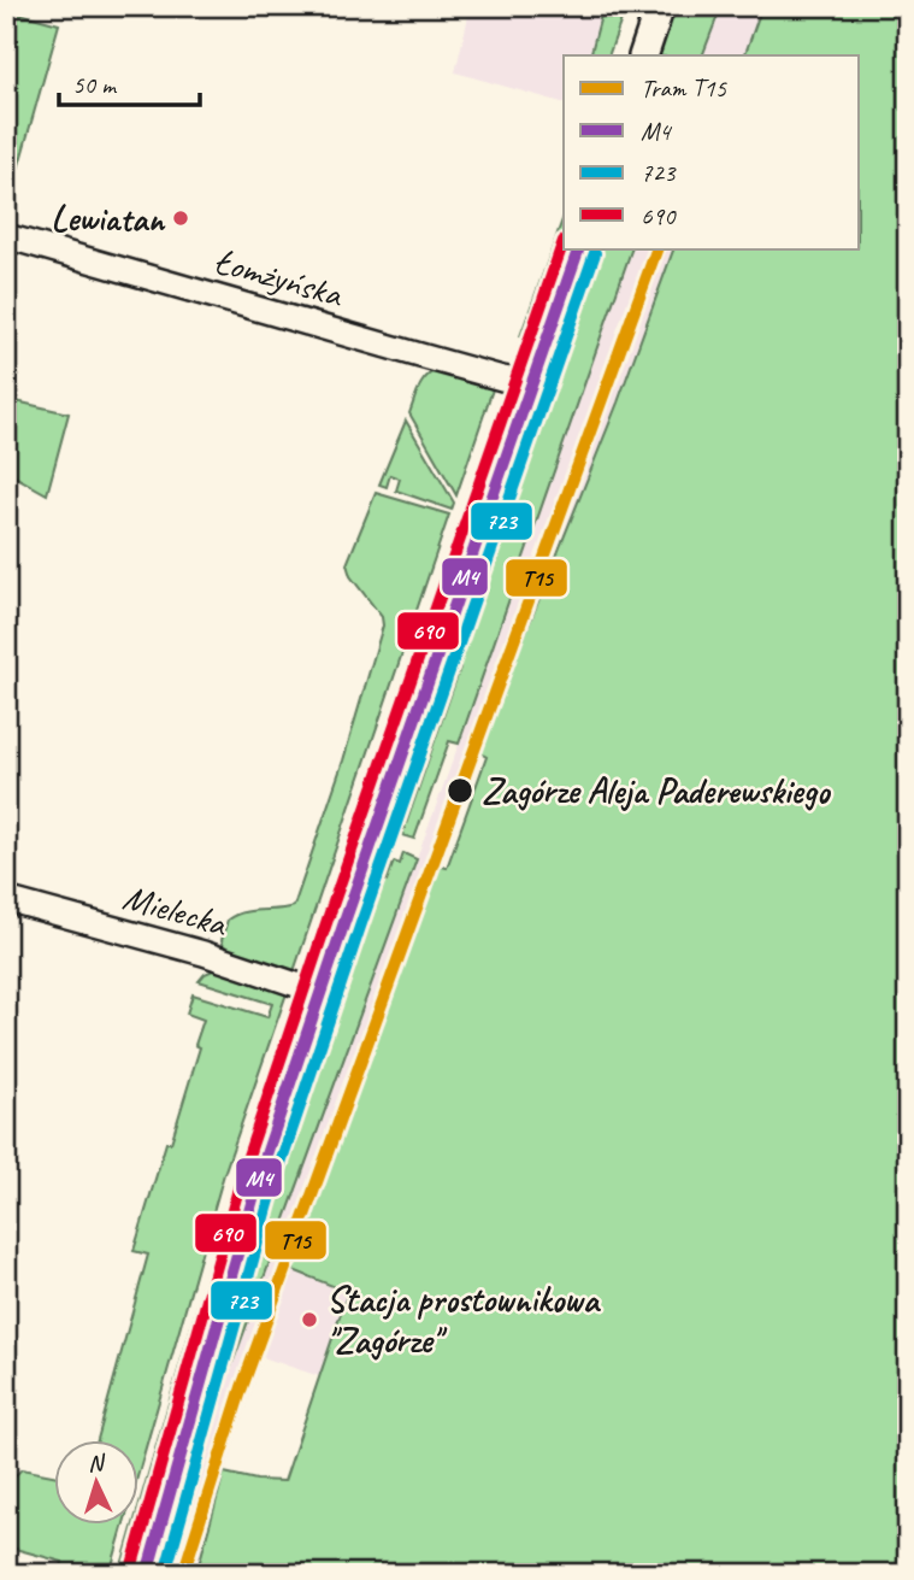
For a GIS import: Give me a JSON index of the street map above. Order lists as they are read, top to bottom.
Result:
{
  "streets": {
    "street": ["Łomżyńska", "Mielecka"]
  },
  "places": ["Lewiatan", "Zagórze Aleja Paderewskiego", "Stacja prostownikowa \"Zagórze\""],
  "lines": [
    "transit line 690",
    "tram line T15",
    "transit line M4",
    "transit line 723"
  ],
  "legend": [
    "Tram T15",
    "M4",
    "723",
    "690"
  ],
  "scale_bar": "50 m",
  "north": "top"
}
